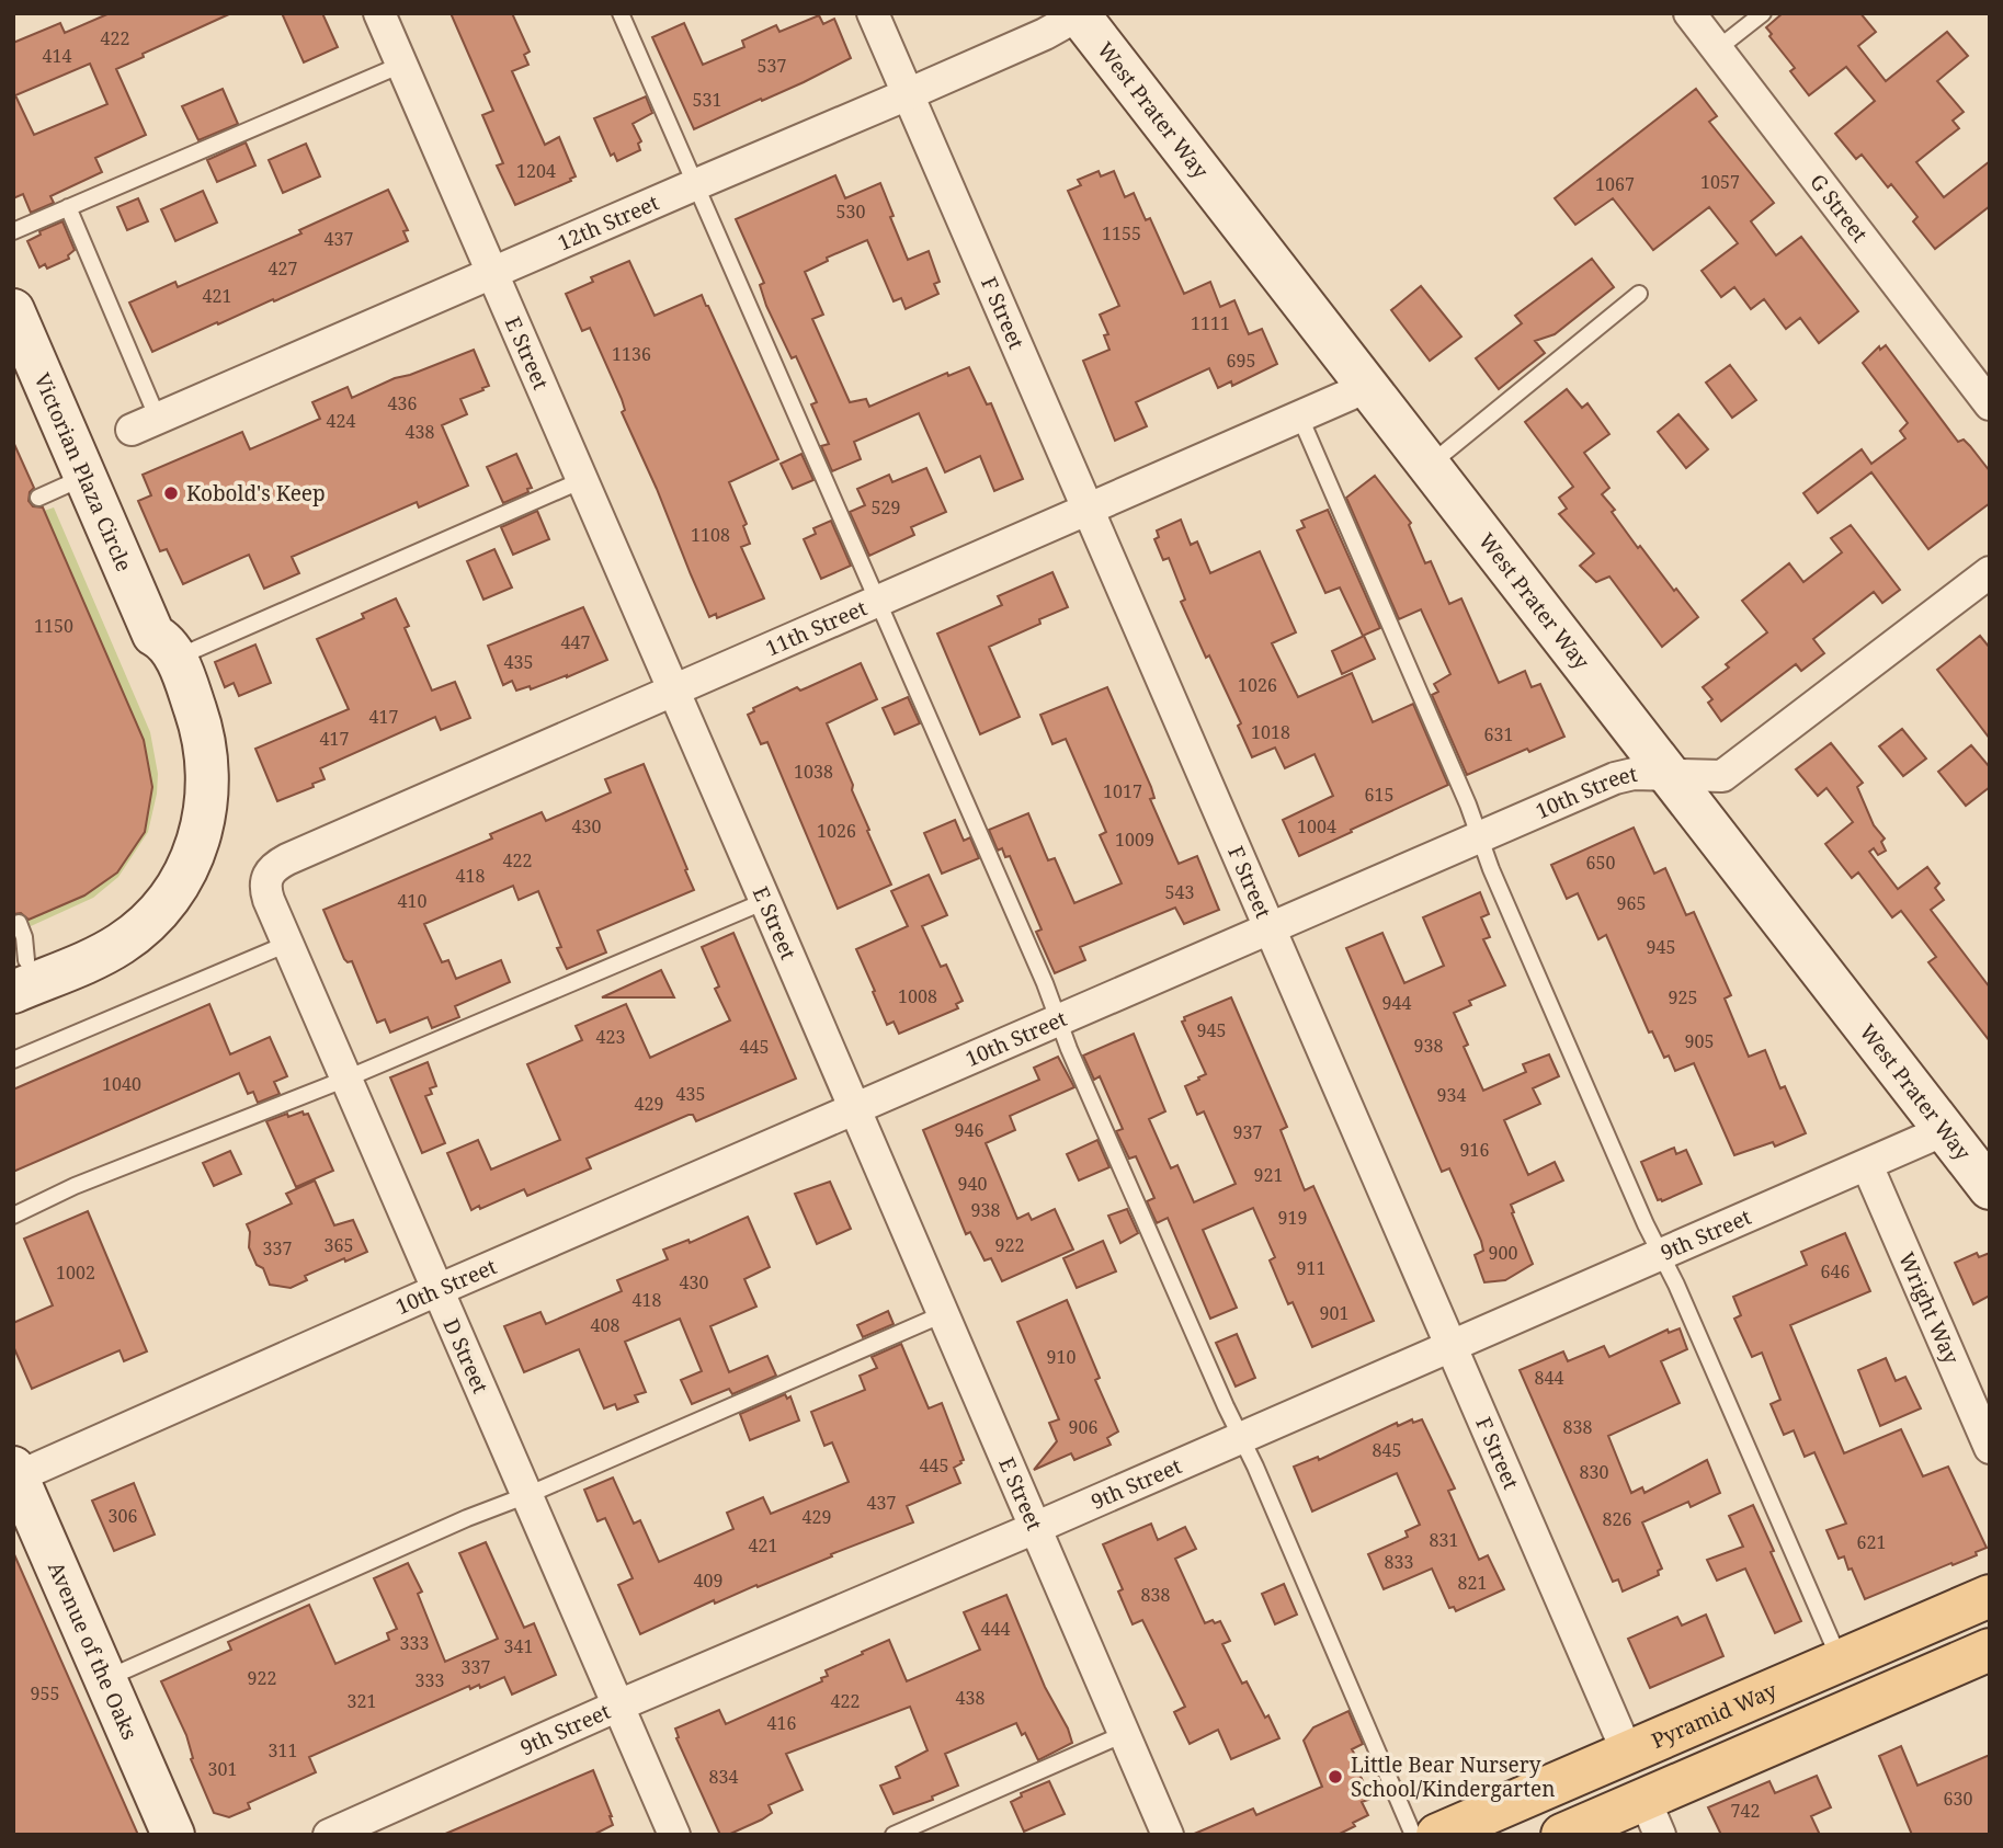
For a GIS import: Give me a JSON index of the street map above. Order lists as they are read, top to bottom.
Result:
{
  "streets": {
    "main road": [
      "West Prater Way",
      "Victorian Plaza Circle",
      "Avenue of the Oaks",
      "Pyramid Way"
    ],
    "street": [
      "G Street",
      "12th Street",
      "F Street",
      "E Street",
      "11th Street",
      "10th Street",
      "9th Street",
      "Wright Way",
      "D Street"
    ]
  },
  "crossings": [
    ["West Prater Way", "12th Street"],
    ["West Prater Way", "11th Street"],
    ["West Prater Way", "10th Street"],
    ["West Prater Way", "9th Street"],
    ["12th Street", "F Street"],
    ["12th Street", "E Street"],
    ["F Street", "11th Street"],
    ["F Street", "10th Street"],
    ["F Street", "9th Street"],
    ["F Street", "Pyramid Way"],
    ["E Street", "11th Street"],
    ["E Street", "10th Street"],
    ["E Street", "9th Street"],
    ["11th Street", "D Street"],
    ["10th Street", "D Street"],
    ["10th Street", "Avenue of the Oaks"],
    ["9th Street", "Wright Way"],
    ["9th Street", "D Street"]
  ],
  "places": ["Kobold's Keep", "Little Bear Nursery School/Kindergarten"],
  "house_numbers": [
    "422",
    "414",
    "537",
    "531",
    "1204",
    "1057",
    "1067",
    "530",
    "1155",
    "437",
    "427",
    "421",
    "1111",
    "1136",
    "695",
    "436",
    "424",
    "438",
    "529",
    "1108",
    "1150",
    "447",
    "435",
    "1026",
    "417",
    "1018",
    "631",
    "417",
    "1038",
    "1017",
    "615",
    "430",
    "1004",
    "1026",
    "1009",
    "422",
    "650",
    "418",
    "543",
    "410",
    "965",
    "945",
    "1008",
    "925",
    "944",
    "945",
    "423",
    "905",
    "938",
    "445",
    "1040",
    "435",
    "934",
    "429",
    "946",
    "937",
    "916",
    "921",
    "940",
    "938",
    "919",
    "365",
    "922",
    "337",
    "900",
    "911",
    "646",
    "1002",
    "430",
    "418",
    "901",
    "408",
    "910",
    "844",
    "906",
    "838",
    "845",
    "445",
    "830",
    "437",
    "306",
    "429",
    "826",
    "831",
    "621",
    "421",
    "833",
    "409",
    "821",
    "838",
    "444",
    "333",
    "341",
    "337",
    "922",
    "333",
    "955",
    "438",
    "321",
    "422",
    "416",
    "311",
    "301",
    "834",
    "630",
    "742"
  ]
}
